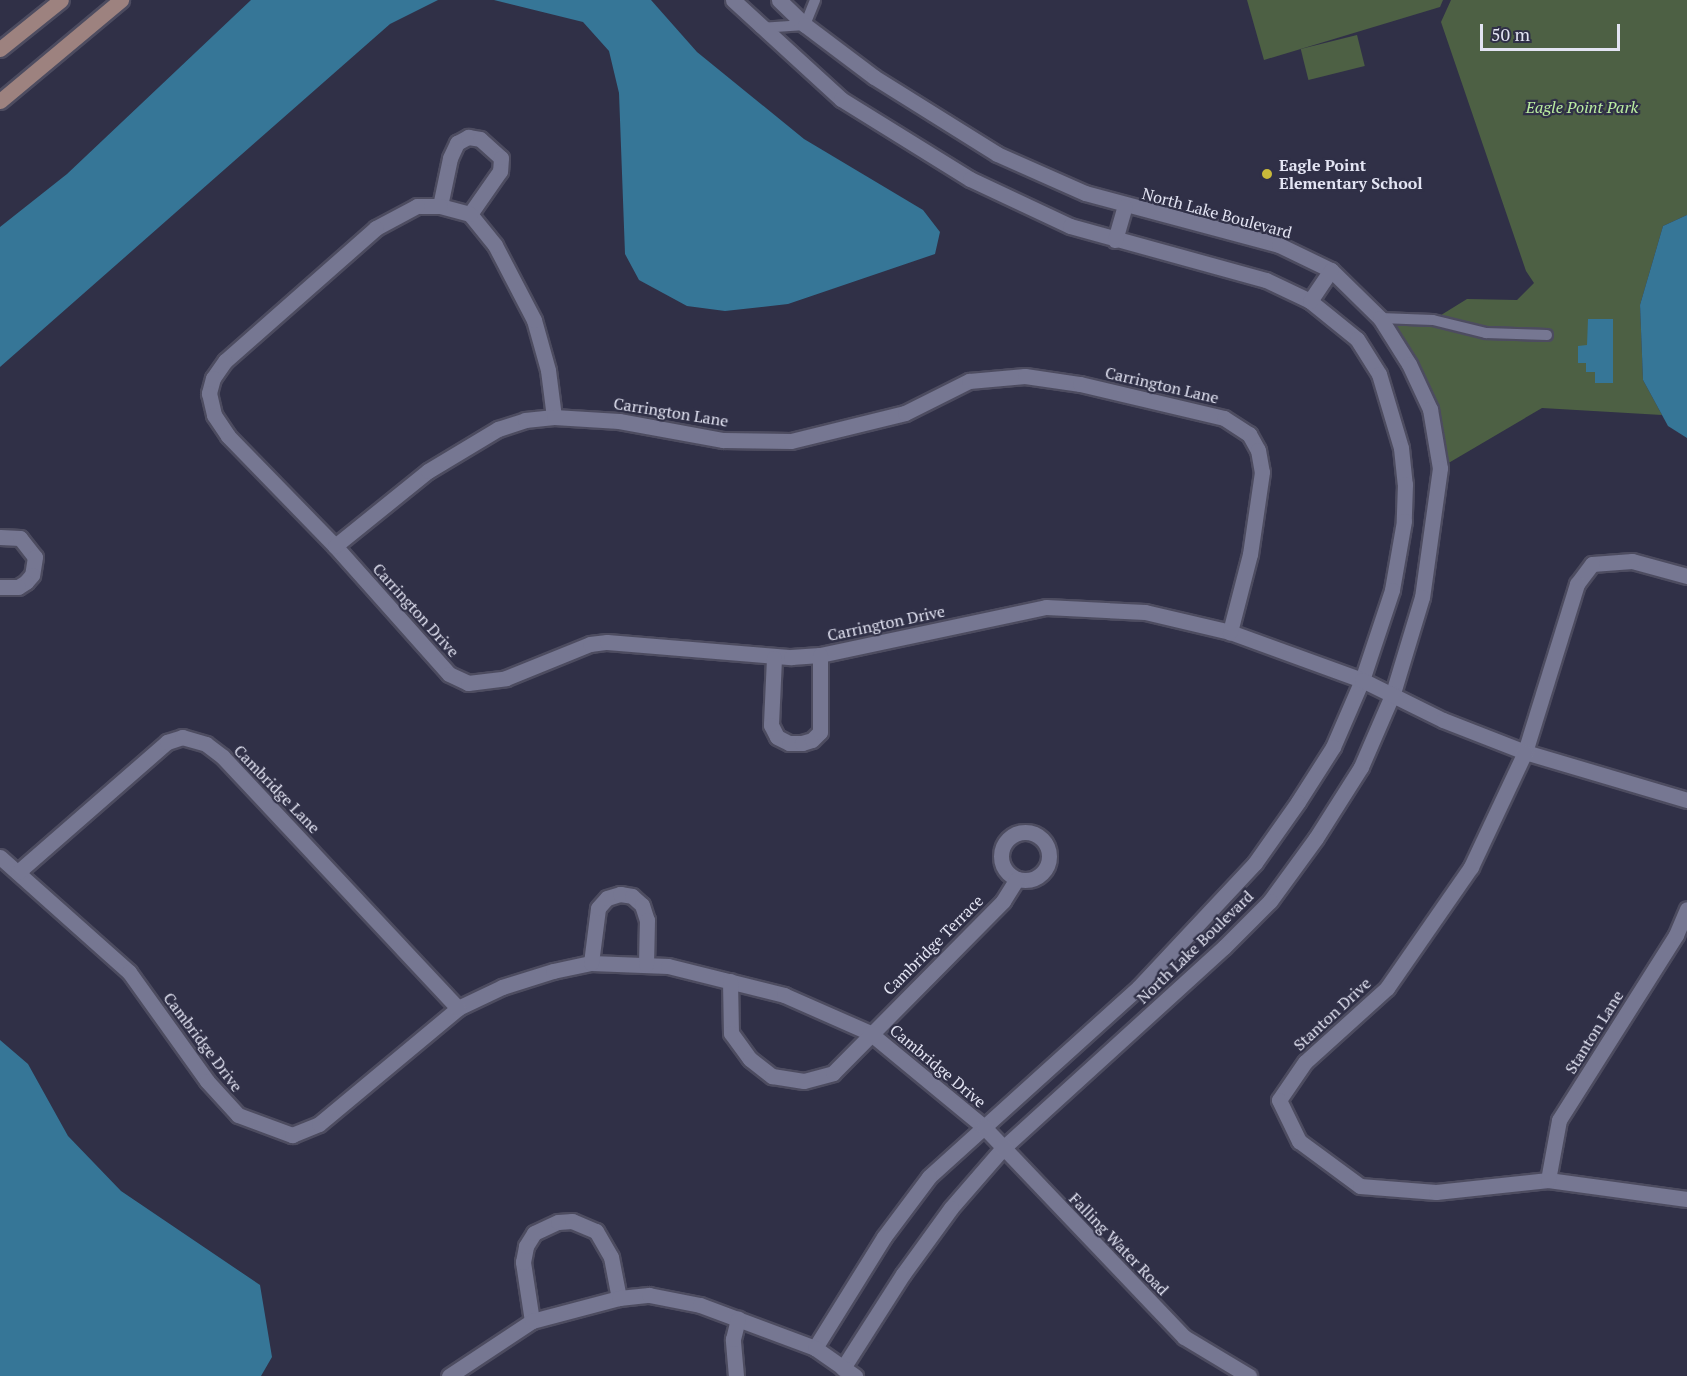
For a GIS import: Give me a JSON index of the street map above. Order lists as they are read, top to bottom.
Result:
{
  "streets": {
    "street": [
      "North Lake Boulevard",
      "Carrington Lane",
      "Carrington Drive",
      "Cambridge Lane",
      "Cambridge Terrace",
      "Stanton Drive",
      "Stanton Lane",
      "Cambridge Drive",
      "Falling Water Road"
    ]
  },
  "crossings": [
    ["North Lake Boulevard", "Carrington Drive"],
    ["North Lake Boulevard", "Cambridge Drive"],
    ["North Lake Boulevard", "Falling Water Road"],
    ["Carrington Lane", "Carrington Drive"],
    ["Cambridge Lane", "Cambridge Drive"],
    ["Cambridge Terrace", "Cambridge Drive"],
    ["Stanton Drive", "Stanton Lane"],
    ["Cambridge Drive", "Falling Water Road"]
  ],
  "parks": ["Eagle Point Park"],
  "places": ["Eagle Point Elementary School"],
  "scale_bar": "50 m"
}
